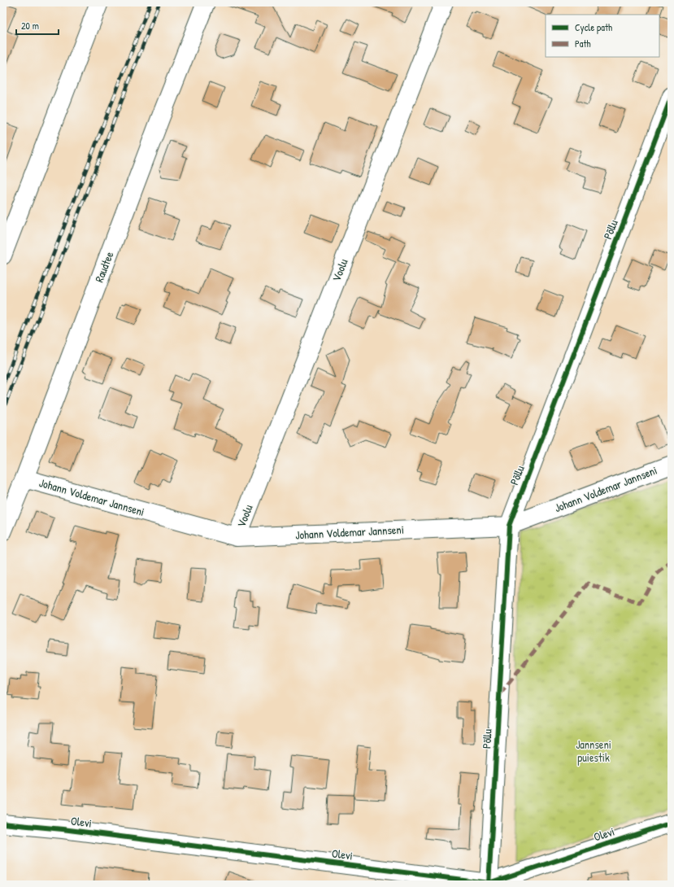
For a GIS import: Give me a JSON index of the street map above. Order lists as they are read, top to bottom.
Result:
{
  "streets": {
    "street": [
      "Põllu",
      "Raudtee",
      "Voolu",
      "Johann Voldemar Jannseni",
      "Olevi"
    ]
  },
  "crossings": [
    ["Põllu", "Johann Voldemar Jannseni"],
    ["Põllu", "Olevi"],
    ["Raudtee", "Johann Voldemar Jannseni"],
    ["Voolu", "Johann Voldemar Jannseni"]
  ],
  "parks": ["Jannseni puiestik"],
  "legend": ["Cycle path", "Path"],
  "scale_bar": "20 m"
}
